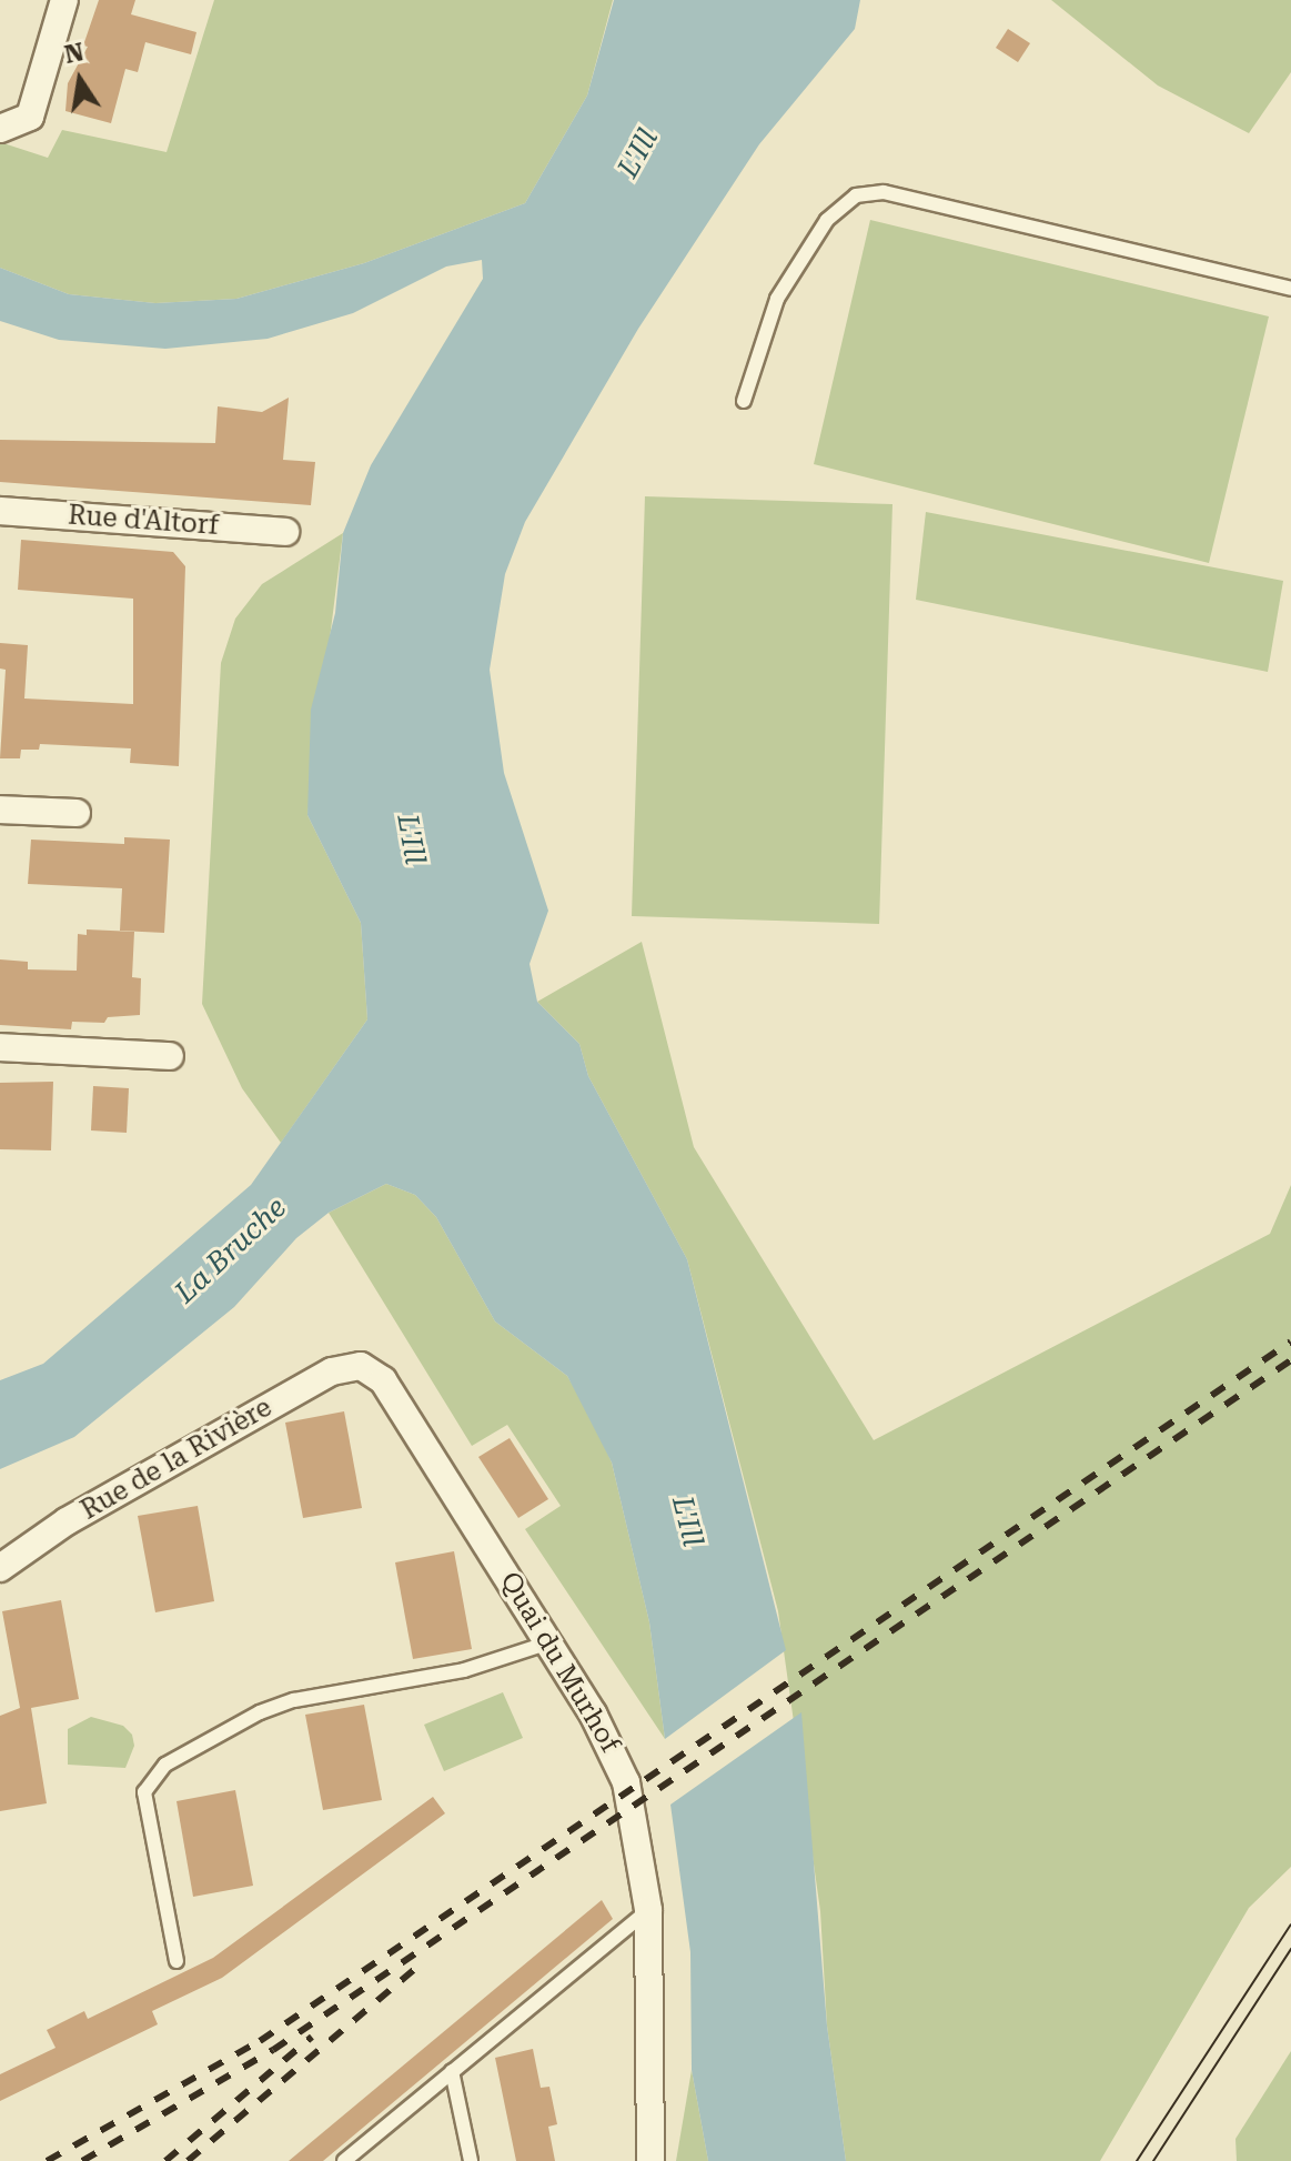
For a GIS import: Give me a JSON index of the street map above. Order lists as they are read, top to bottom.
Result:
{
  "streets": {
    "street": ["Rue d'Altorf", "Rue de la Rivière", "Quai du Murhof"]
  },
  "crossings": [
    ["Rue de la Rivière", "Quai du Murhof"]
  ],
  "water": ["L'Ill", "La Bruche"],
  "north": "top"
}
